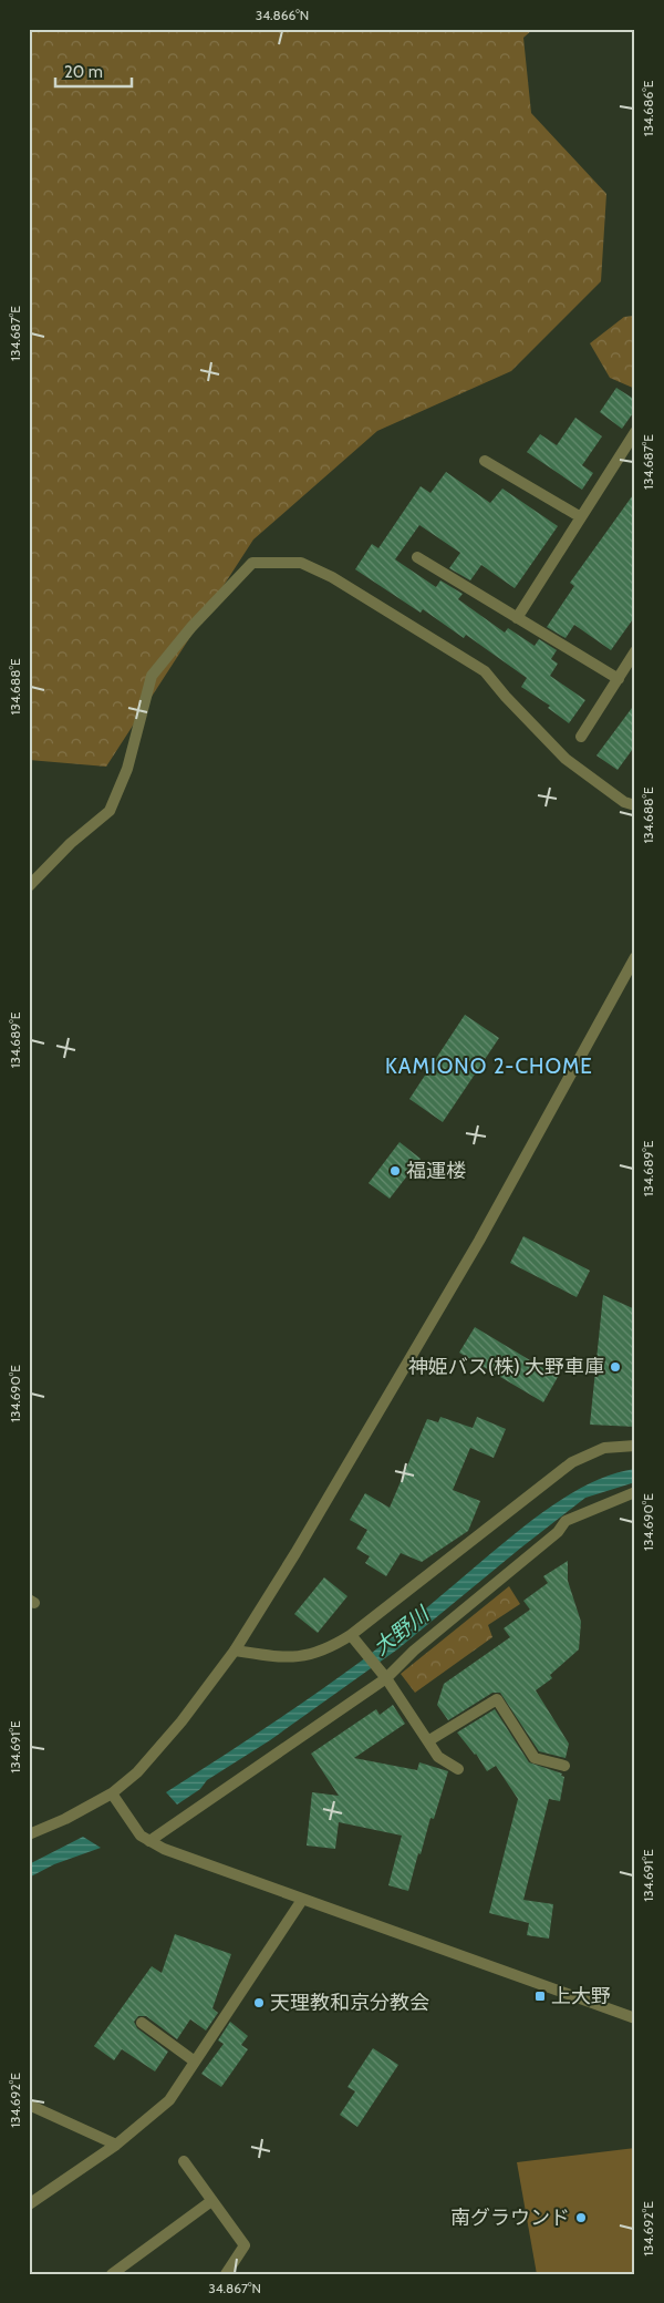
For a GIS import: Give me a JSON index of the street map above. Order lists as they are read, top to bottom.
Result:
{
  "districts": ["KAMIONO 2-CHOME"],
  "water": ["大野川"],
  "places": {
    "other": [
      "福運楼",
      "神姫バス(株) 大野車庫",
      "天理教和京分教会",
      "南グラウンド"
    ],
    "transit": ["上大野"]
  },
  "scale_bar": "20 m",
  "coordinates": [
    "34.866°N",
    "134.686°E",
    "134.687°E",
    "134.688°E",
    "134.689°E",
    "134.690°E",
    "134.691°E",
    "134.692°E",
    "34.867°N"
  ]
}
